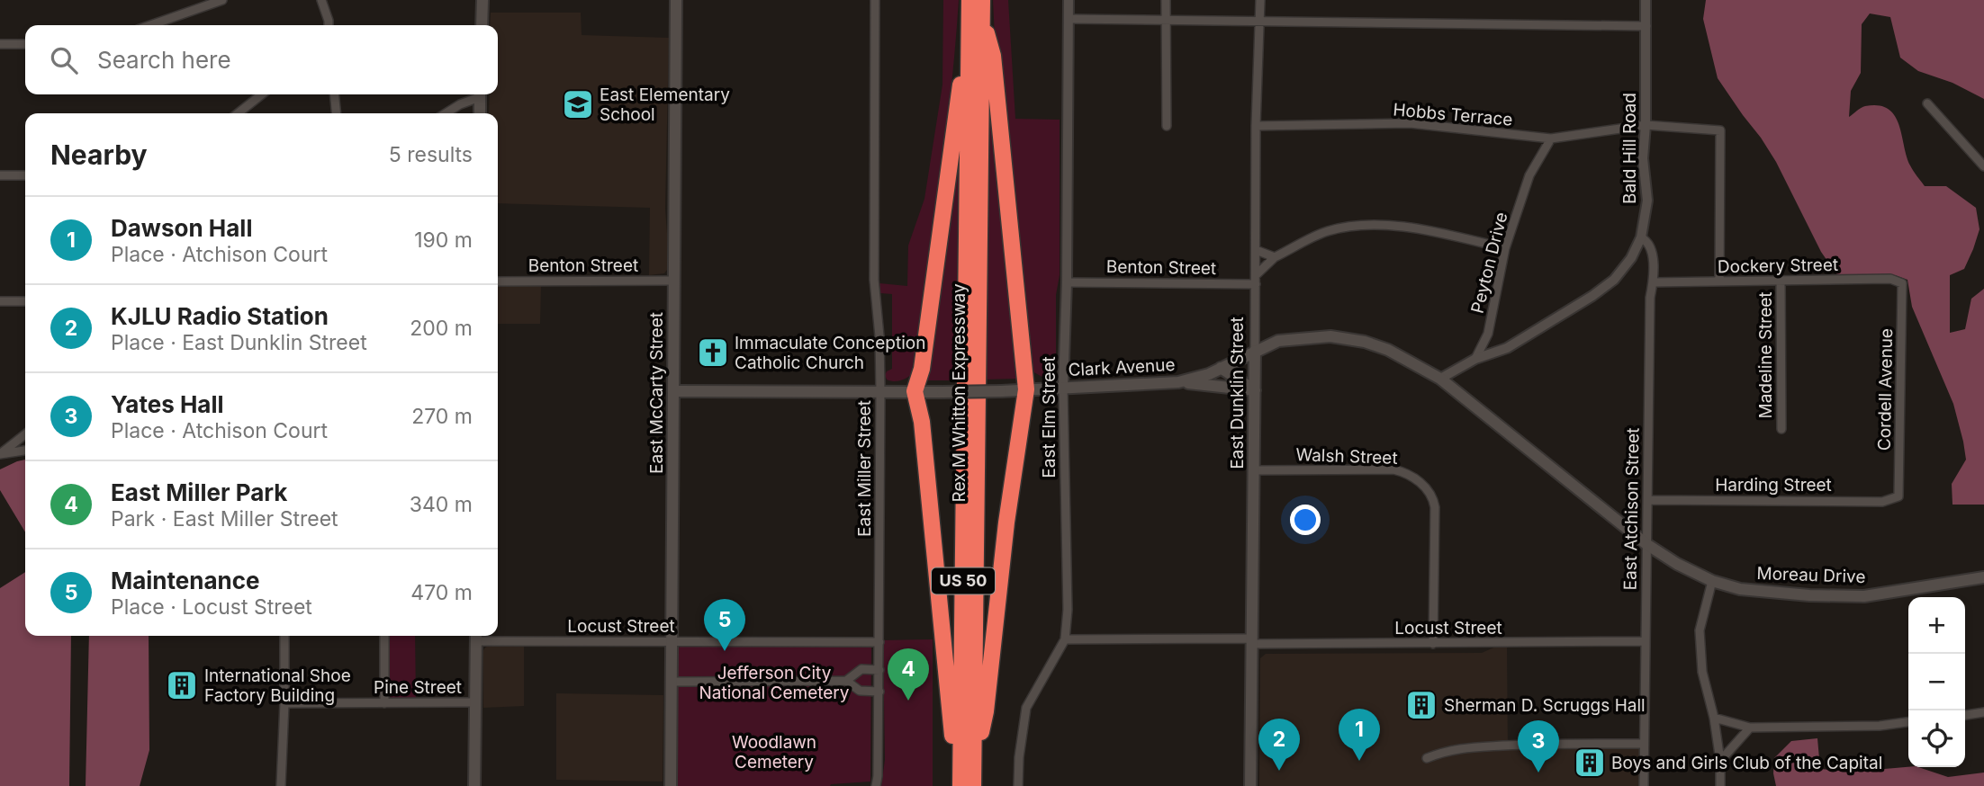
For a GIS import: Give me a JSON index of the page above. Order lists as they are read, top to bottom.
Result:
{
  "streets": {
    "highway": ["Rex M Whitton Expressway", "US 50"],
    "main road": [
      "Clark Avenue",
      "East McCarty Street",
      "East Dunklin Street",
      "Moreau Drive"
    ],
    "street": [
      "Hobbs Terrace",
      "Bald Hill Road",
      "Peyton Drive",
      "Benton Street",
      "Dockery Street",
      "Madeline Street",
      "Cordell Avenue",
      "East Elm Street",
      "Walsh Street",
      "East Miller Street",
      "Harding Street",
      "East Atchison Street",
      "Locust Street",
      "Pine Street"
    ]
  },
  "crossings": [
    ["Hobbs Terrace", "Bald Hill Road"],
    ["Hobbs Terrace", "Peyton Drive"],
    ["Hobbs Terrace", "Dockery Street"],
    ["Hobbs Terrace", "East Dunklin Street"],
    ["Bald Hill Road", "Peyton Drive"],
    ["Bald Hill Road", "East Atchison Street"],
    ["Benton Street", "East McCarty Street"],
    ["Benton Street", "East Dunklin Street"],
    ["Benton Street", "East Elm Street"],
    ["Dockery Street", "Madeline Street"],
    ["Dockery Street", "Cordell Avenue"],
    ["Dockery Street", "East Atchison Street"],
    ["Clark Avenue", "East McCarty Street"],
    ["Clark Avenue", "East Dunklin Street"],
    ["Clark Avenue", "East Elm Street"],
    ["Clark Avenue", "East Miller Street"],
    ["Clark Avenue", "East Atchison Street"],
    ["Clark Avenue", "Moreau Drive"],
    ["Cordell Avenue", "Harding Street"],
    ["East McCarty Street", "Locust Street"],
    ["East Dunklin Street", "Walsh Street"],
    ["East Dunklin Street", "Locust Street"],
    ["East Elm Street", "Locust Street"],
    ["Walsh Street", "Locust Street"],
    ["East Miller Street", "Locust Street"],
    ["Harding Street", "East Atchison Street"],
    ["East Atchison Street", "Moreau Drive"],
    ["East Atchison Street", "Locust Street"]
  ],
  "parks": ["Jefferson City National Cemetery", "Woodlawn Cemetery"],
  "places": {
    "school or university": ["East Elementary School"],
    "church": ["Immaculate Conception Catholic Church"],
    "building": ["International Shoe Factory Building", "Sherman D. Scruggs Hall", "Boys and Girls Club of the Capital"]
  },
  "page": {
    "search": "Search here",
    "heading": ["Nearby", "5 results"],
    "list": [
      {
        "mark": "1",
        "name": "Dawson Hall",
        "note": "Place · Atchison Court",
        "value": "190 m"
      },
      {
        "mark": "2",
        "name": "KJLU Radio Station",
        "note": "Place · East Dunklin Street",
        "value": "200 m"
      },
      {
        "mark": "3",
        "name": "Yates Hall",
        "note": "Place · Atchison Court",
        "value": "270 m"
      },
      {
        "mark": "4",
        "name": "East Miller Park",
        "note": "Park · East Miller Street",
        "value": "340 m"
      },
      {
        "mark": "5",
        "name": "Maintenance",
        "note": "Place · Locust Street",
        "value": "470 m"
      }
    ],
    "map_buttons": ["+", "−"],
    "pins": [
      "5",
      "4",
      "1",
      "2",
      "3"
    ]
  }
}
